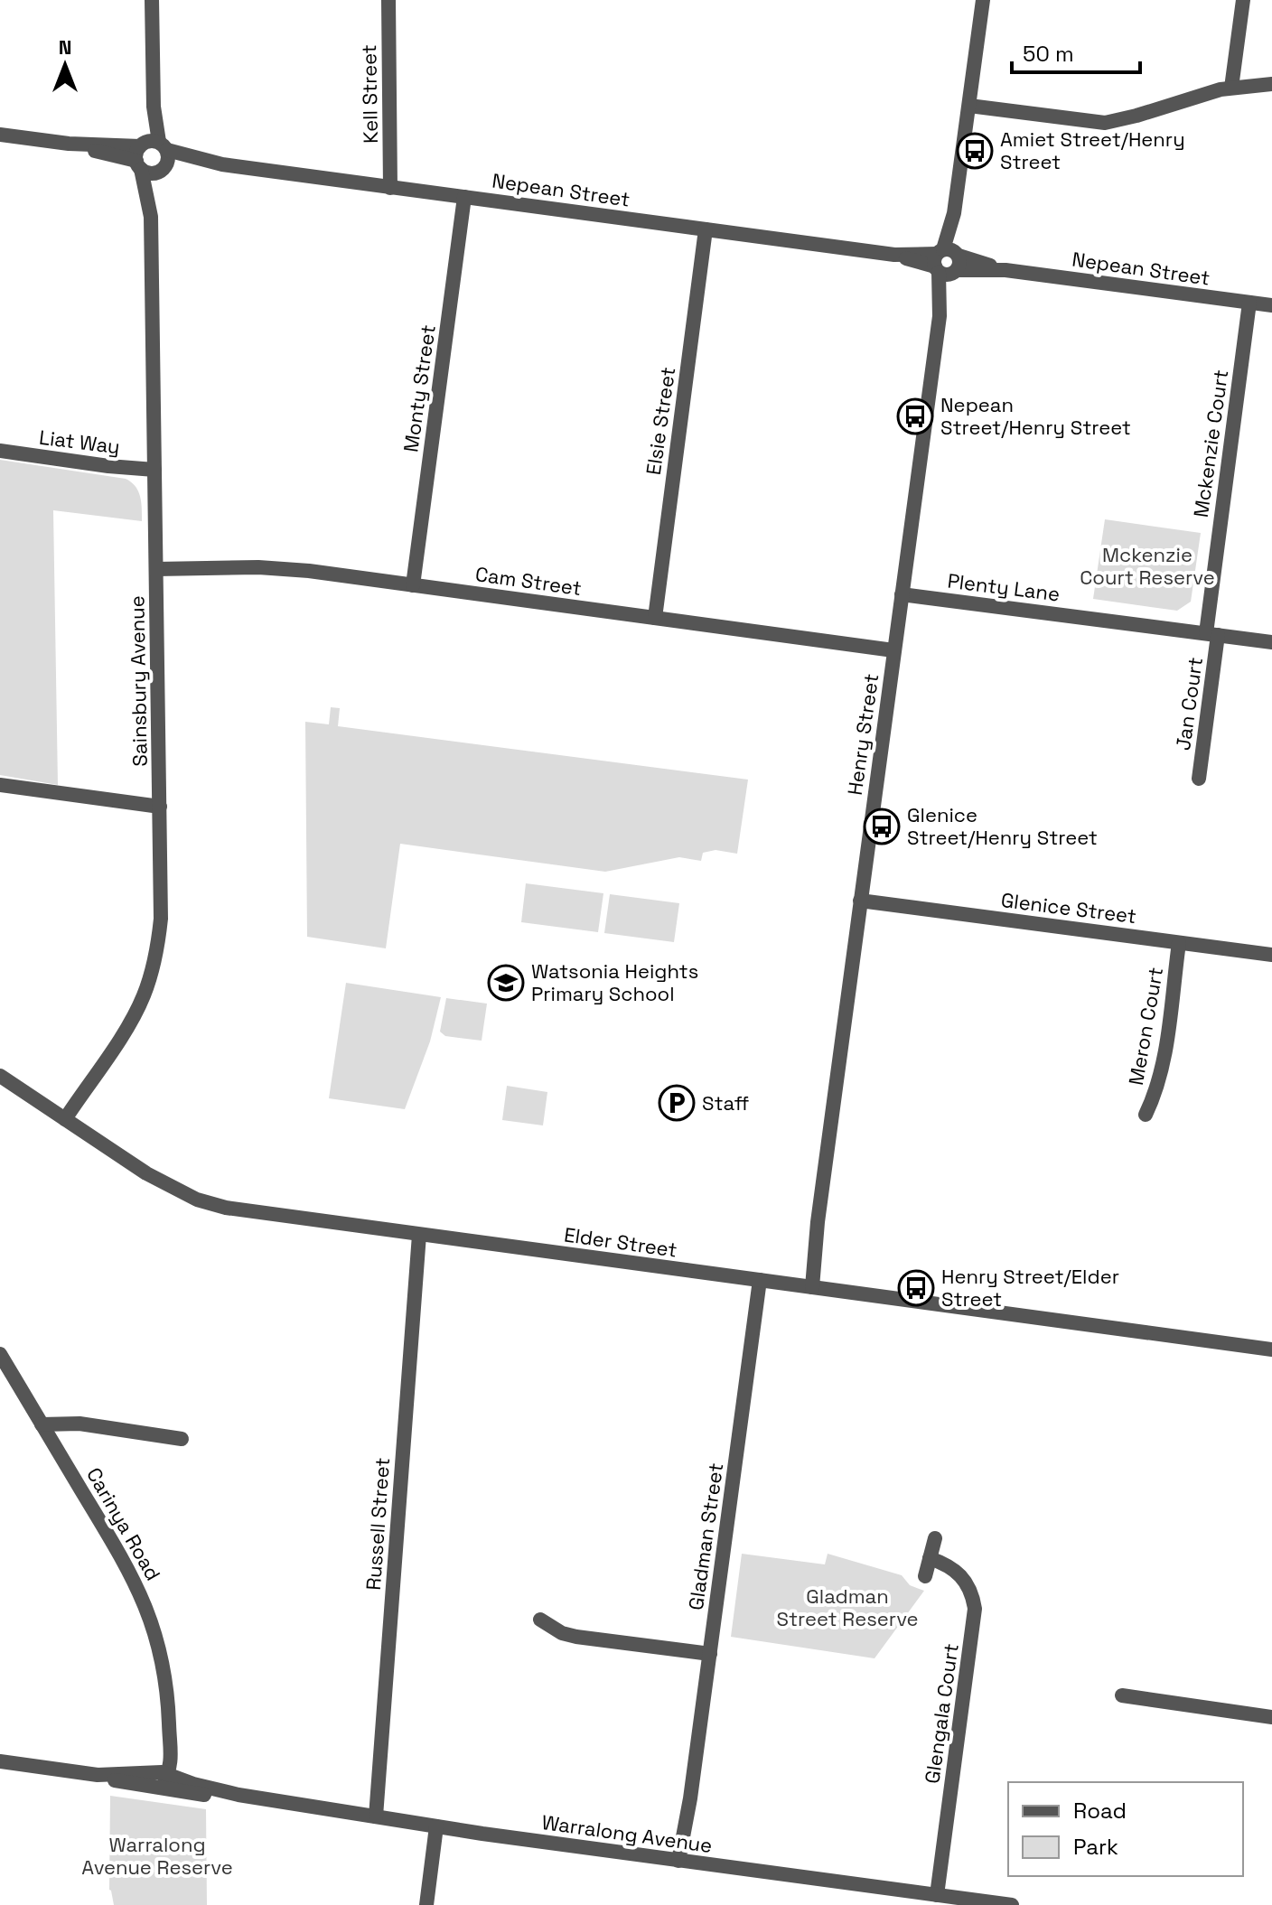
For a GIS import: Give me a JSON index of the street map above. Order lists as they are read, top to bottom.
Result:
{
  "streets": {
    "street": [
      "Kell Street",
      "Nepean Street",
      "Monty Street",
      "Elsie Street",
      "Liat Way",
      "Mckenzie Court",
      "Cam Street",
      "Plenty Lane",
      "Sainsbury Avenue",
      "Jan Court",
      "Henry Street",
      "Glenice Street",
      "Meron Court",
      "Elder Street",
      "Carinya Road",
      "Russell Street",
      "Gladman Street",
      "Glengala Court",
      "Warralong Avenue"
    ]
  },
  "crossings": [
    ["Kell Street", "Nepean Street"],
    ["Nepean Street", "Monty Street"],
    ["Nepean Street", "Elsie Street"],
    ["Nepean Street", "Mckenzie Court"],
    ["Nepean Street", "Sainsbury Avenue"],
    ["Nepean Street", "Henry Street"],
    ["Monty Street", "Cam Street"],
    ["Elsie Street", "Cam Street"],
    ["Liat Way", "Sainsbury Avenue"],
    ["Mckenzie Court", "Plenty Lane"],
    ["Mckenzie Court", "Jan Court"],
    ["Cam Street", "Sainsbury Avenue"],
    ["Cam Street", "Henry Street"],
    ["Plenty Lane", "Jan Court"],
    ["Plenty Lane", "Henry Street"],
    ["Sainsbury Avenue", "Elder Street"],
    ["Henry Street", "Glenice Street"],
    ["Henry Street", "Elder Street"],
    ["Glenice Street", "Meron Court"],
    ["Elder Street", "Russell Street"],
    ["Elder Street", "Gladman Street"],
    ["Carinya Road", "Warralong Avenue"],
    ["Russell Street", "Warralong Avenue"],
    ["Gladman Street", "Warralong Avenue"],
    ["Glengala Court", "Warralong Avenue"]
  ],
  "parks": ["Mckenzie Court Reserve", "Gladman Street Reserve", "Warralong Avenue Reserve"],
  "places": {
    "bus stop": [
      "Amiet Street/Henry Street",
      "Nepean Street/Henry Street",
      "Glenice Street/Henry Street",
      "Henry Street/Elder Street"
    ],
    "school or university": ["Watsonia Heights Primary School"],
    "parking": ["Staff"]
  },
  "legend": ["Road", "Park"],
  "scale_bar": "50 m",
  "north": "top"
}
